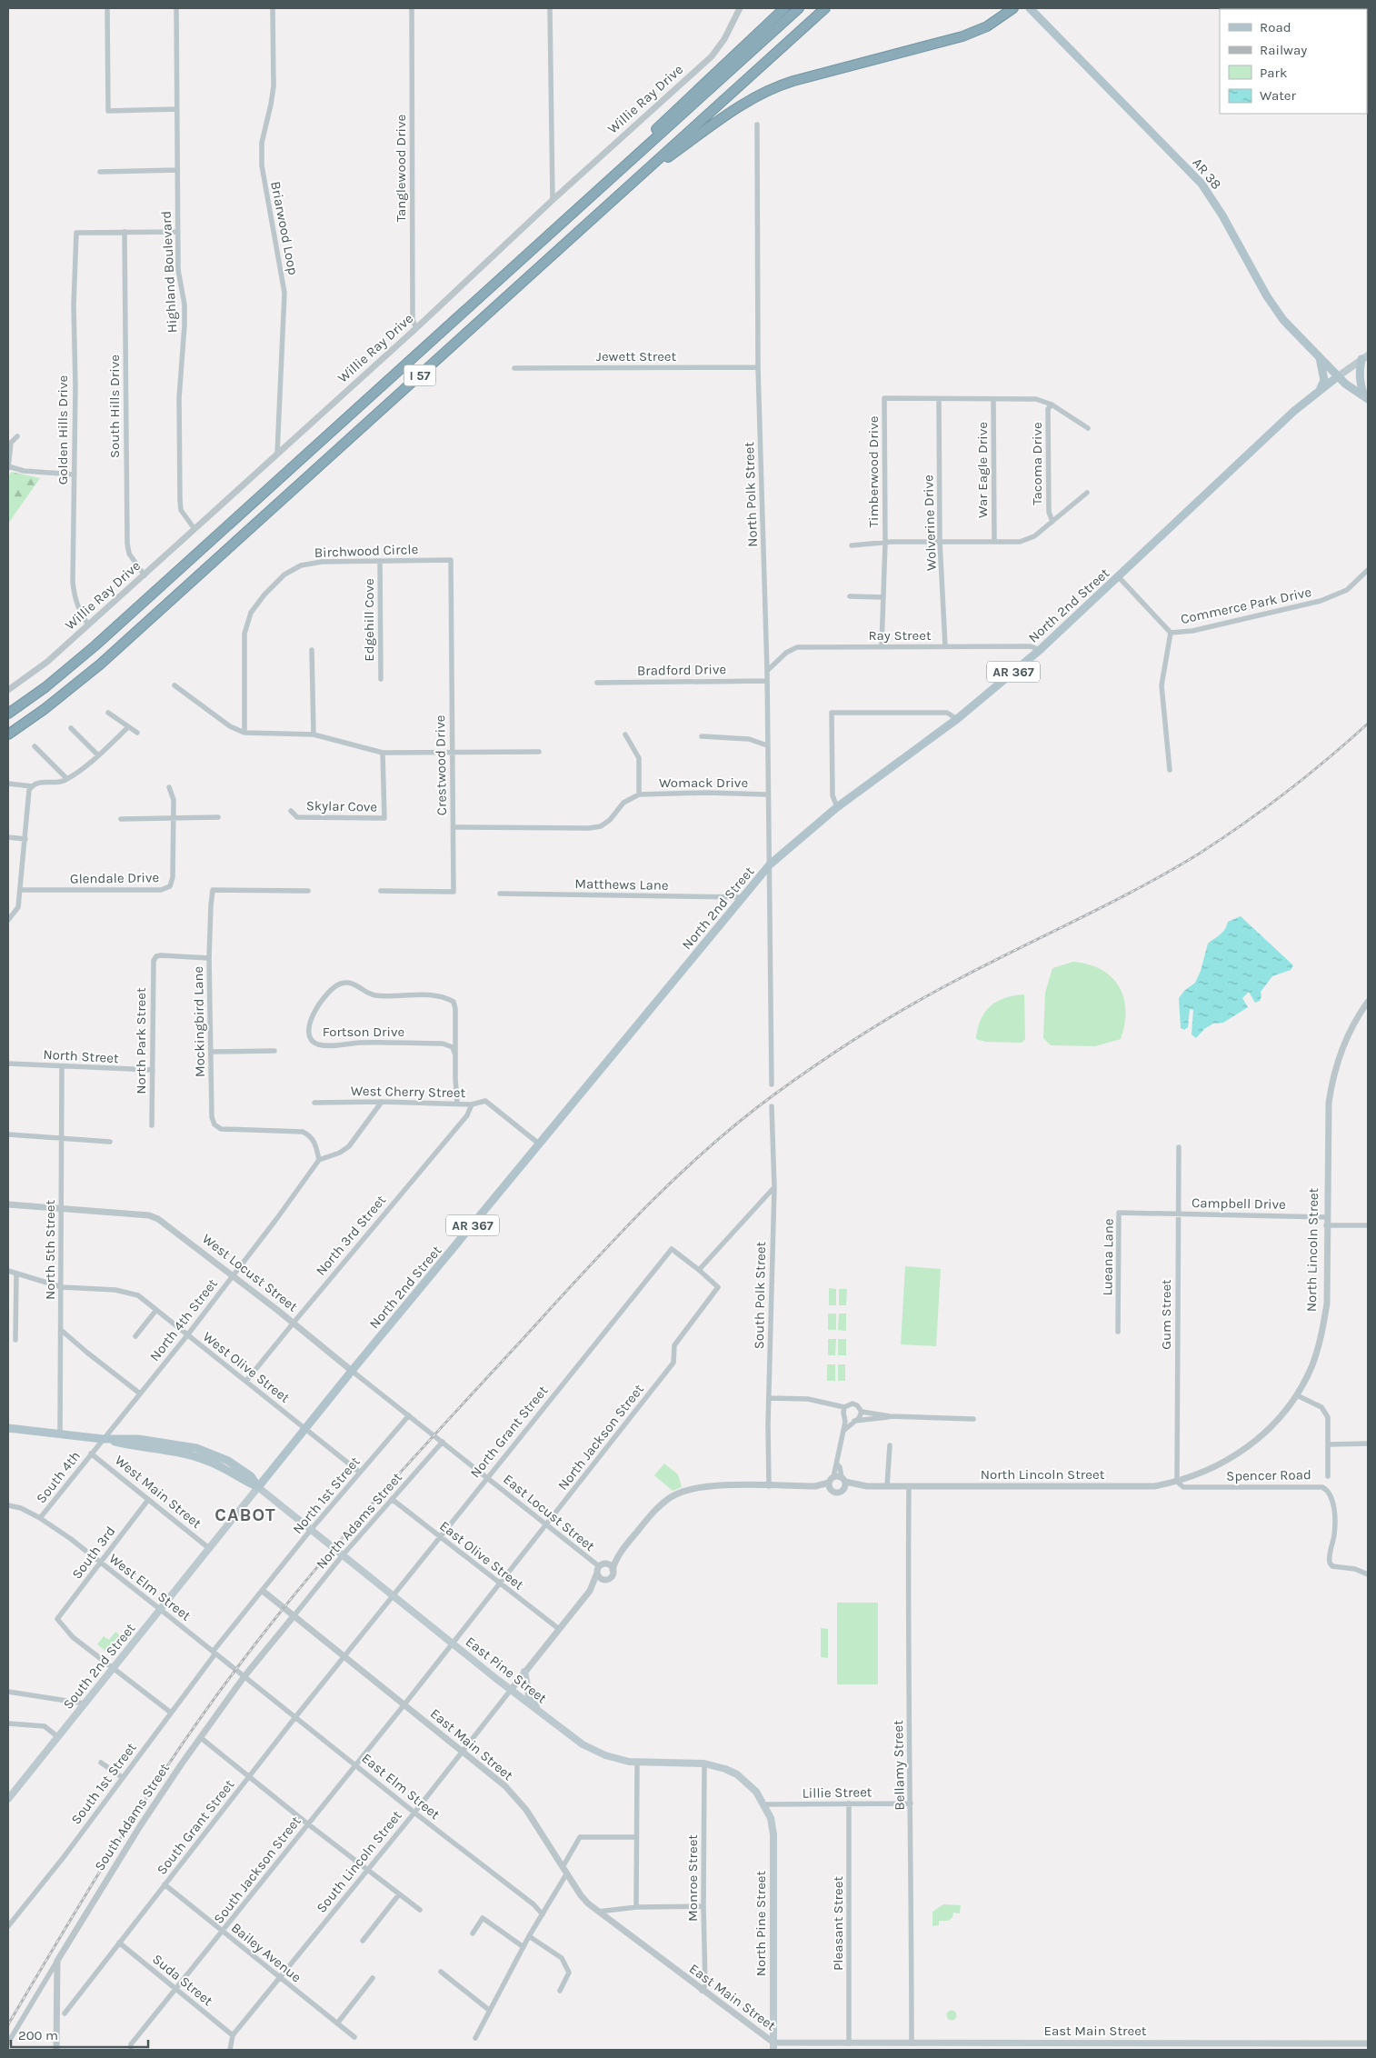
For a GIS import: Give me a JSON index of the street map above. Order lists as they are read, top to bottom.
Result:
{
  "streets": {
    "highway": ["I 57"],
    "main road": [
      "AR 38",
      "North 2nd Street",
      "AR 367",
      "West Main Street",
      "South 2nd Street",
      "East Pine Street",
      "North Pine Street"
    ],
    "street": [
      "Willie Ray Drive",
      "Tanglewood Drive",
      "Briarwood Loop",
      "Highland Boulevard",
      "Jewett Street",
      "South Hills Drive",
      "Golden Hills Drive",
      "Tacoma Drive",
      "War Eagle Drive",
      "Timberwood Drive",
      "North Polk Street",
      "Wolverine Drive",
      "Birchwood Circle",
      "Commerce Park Drive",
      "Edgehill Cove",
      "Ray Street",
      "Bradford Drive",
      "Crestwood Drive",
      "Womack Drive",
      "Skylar Cove",
      "Glendale Drive",
      "Matthews Lane",
      "Mockingbird Lane",
      "Fortson Drive",
      "North Park Street",
      "North Street",
      "West Cherry Street",
      "Campbell Drive",
      "North 3rd Street",
      "North 5th Street",
      "North Lincoln Street",
      "Lueana Lane",
      "West Locust Street",
      "South Polk Street",
      "Gum Street",
      "North 4th Street",
      "West Olive Street",
      "North Grant Street",
      "North Jackson Street",
      "Spencer Road",
      "South 4th",
      "North 1st Street",
      "East Locust Street",
      "North Adams Street",
      "South 3rd",
      "East Olive Street",
      "West Elm Street",
      "East Main Street",
      "Bellamy Street",
      "South 1st Street",
      "East Elm Street",
      "Lillie Street",
      "South Adams Street",
      "South Grant Street",
      "South Lincoln Street",
      "South Jackson Street",
      "Monroe Street",
      "Pleasant Street",
      "Bailey Avenue",
      "Suda Street"
    ]
  },
  "crossings": [
    ["Willie Ray Drive", "Tanglewood Drive"],
    ["Willie Ray Drive", "Briarwood Loop"],
    ["Willie Ray Drive", "Highland Boulevard"],
    ["Willie Ray Drive", "South Hills Drive"],
    ["Willie Ray Drive", "Golden Hills Drive"],
    ["AR 38", "North 2nd Street"],
    ["AR 38", "AR 367"],
    ["Jewett Street", "North Polk Street"],
    ["South Hills Drive", "Golden Hills Drive"],
    ["Tacoma Drive", "Timberwood Drive"],
    ["War Eagle Drive", "Timberwood Drive"],
    ["Timberwood Drive", "Wolverine Drive"],
    ["Timberwood Drive", "Ray Street"],
    ["North Polk Street", "North 2nd Street"],
    ["North Polk Street", "Ray Street"],
    ["North Polk Street", "Bradford Drive"],
    ["North Polk Street", "Womack Drive"],
    ["Wolverine Drive", "Ray Street"],
    ["Birchwood Circle", "Edgehill Cove"],
    ["Birchwood Circle", "Crestwood Drive"],
    ["North 2nd Street", "Commerce Park Drive"],
    ["North 2nd Street", "Ray Street"],
    ["North 2nd Street", "AR 367"],
    ["North 2nd Street", "Matthews Lane"],
    ["North 2nd Street", "West Cherry Street"],
    ["North 2nd Street", "West Locust Street"],
    ["North 2nd Street", "West Olive Street"],
    ["North 2nd Street", "West Main Street"],
    ["North 2nd Street", "South 2nd Street"],
    ["North 2nd Street", "East Pine Street"],
    ["Crestwood Drive", "Womack Drive"],
    ["Mockingbird Lane", "North Park Street"],
    ["Mockingbird Lane", "North 4th Street"],
    ["Fortson Drive", "West Cherry Street"],
    ["North Park Street", "North Street"],
    ["North Street", "North 5th Street"],
    ["West Cherry Street", "North 3rd Street"],
    ["Campbell Drive", "North Lincoln Street"],
    ["Campbell Drive", "Lueana Lane"],
    ["Campbell Drive", "Gum Street"],
    ["North 3rd Street", "West Locust Street"],
    ["North 3rd Street", "West Olive Street"],
    ["North 5th Street", "West Locust Street"],
    ["North 5th Street", "West Olive Street"],
    ["North 5th Street", "West Main Street"],
    ["North Lincoln Street", "Gum Street"],
    ["North Lincoln Street", "Spencer Road"],
    ["North Lincoln Street", "Bellamy Street"],
    ["Lueana Lane", "Gum Street"],
    ["West Locust Street", "North 4th Street"],
    ["West Locust Street", "North 1st Street"],
    ["West Locust Street", "East Locust Street"],
    ["West Locust Street", "North Adams Street"],
    ["Gum Street", "Spencer Road"],
    ["North 4th Street", "West Olive Street"],
    ["North 4th Street", "South 4th"],
    ["North 4th Street", "West Main Street"],
    ["West Olive Street", "North 1st Street"],
    ["North Grant Street", "North Jackson Street"],
    ["North Grant Street", "East Locust Street"],
    ["North Grant Street", "East Olive Street"],
    ["North Grant Street", "East Pine Street"],
    ["North Grant Street", "East Main Street"],
    ["North Grant Street", "South Grant Street"],
    ["North Jackson Street", "East Locust Street"],
    ["North Jackson Street", "East Olive Street"],
    ["North Jackson Street", "East Pine Street"],
    ["North Jackson Street", "East Main Street"],
    ["North Jackson Street", "South Jackson Street"],
    ["South 4th", "West Main Street"],
    ["South 4th", "West Elm Street"],
    ["West Main Street", "South 3rd"],
    ["West Main Street", "South 2nd Street"],
    ["West Main Street", "East Pine Street"],
    ["North 1st Street", "East Pine Street"],
    ["North 1st Street", "East Main Street"],
    ["North 1st Street", "South 1st Street"],
    ["East Locust Street", "North Adams Street"],
    ["North Adams Street", "East Olive Street"],
    ["North Adams Street", "East Pine Street"],
    ["North Adams Street", "East Main Street"],
    ["North Adams Street", "South Adams Street"],
    ["South 3rd", "West Elm Street"],
    ["South 3rd", "South 2nd Street"],
    ["West Elm Street", "South 2nd Street"],
    ["West Elm Street", "South 1st Street"],
    ["West Elm Street", "East Elm Street"],
    ["West Elm Street", "South Adams Street"],
    ["East Pine Street", "Lillie Street"],
    ["East Pine Street", "South Lincoln Street"],
    ["East Pine Street", "Monroe Street"],
    ["East Pine Street", "North Pine Street"],
    ["East Main Street", "Bellamy Street"],
    ["East Main Street", "South 1st Street"],
    ["East Main Street", "South Adams Street"],
    ["East Main Street", "South Grant Street"],
    ["East Main Street", "South Lincoln Street"],
    ["East Main Street", "South Jackson Street"],
    ["East Main Street", "Monroe Street"],
    ["East Main Street", "North Pine Street"],
    ["East Main Street", "Pleasant Street"],
    ["Bellamy Street", "Lillie Street"],
    ["East Elm Street", "South Adams Street"],
    ["East Elm Street", "South Grant Street"],
    ["East Elm Street", "South Lincoln Street"],
    ["East Elm Street", "South Jackson Street"],
    ["Lillie Street", "North Pine Street"],
    ["Lillie Street", "Pleasant Street"],
    ["South Grant Street", "Bailey Avenue"],
    ["South Grant Street", "Suda Street"],
    ["South Lincoln Street", "Bailey Avenue"],
    ["South Lincoln Street", "Suda Street"],
    ["South Jackson Street", "Bailey Avenue"],
    ["South Jackson Street", "Suda Street"]
  ],
  "districts": ["CABOT"],
  "legend": [
    "Road",
    "Railway",
    "Park",
    "Water"
  ],
  "scale_bar": "200 m"
}
